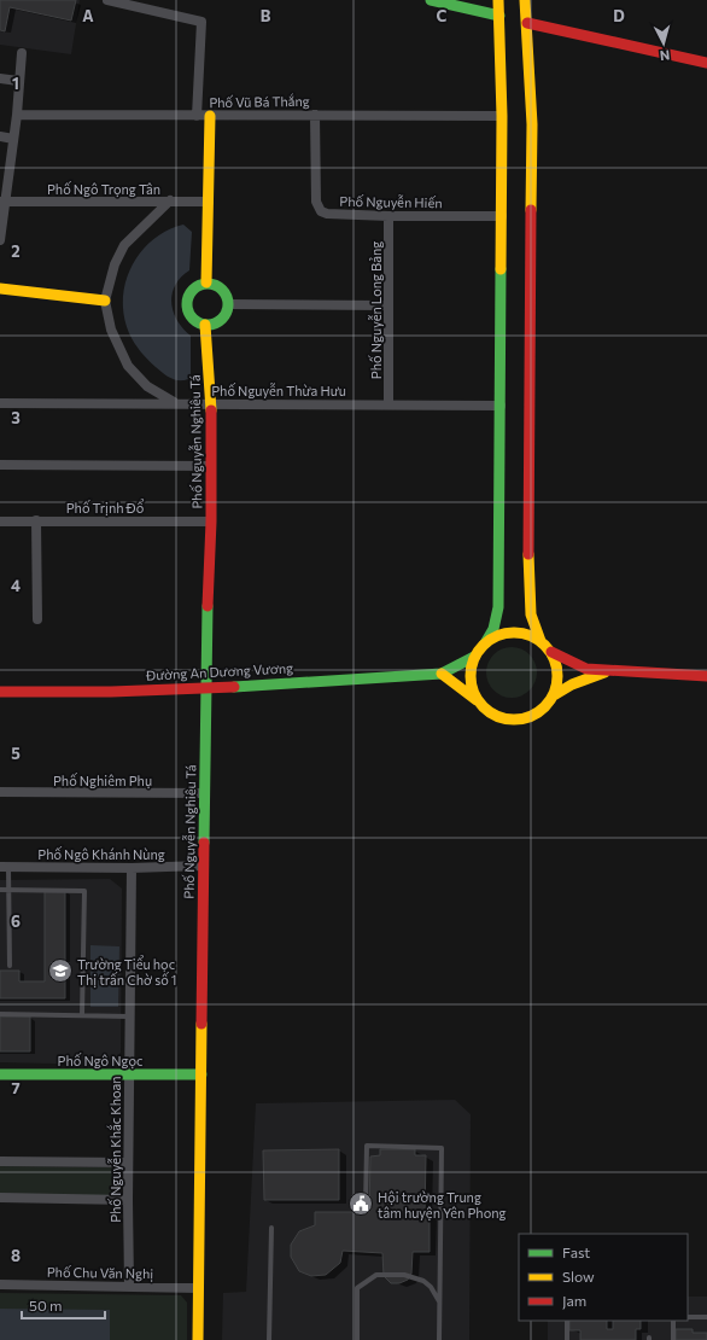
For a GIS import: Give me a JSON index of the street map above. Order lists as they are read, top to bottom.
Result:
{
  "streets": {
    "main road": ["Phố Nguyễn Nghiêu Tá", "Đường An Dương Vương", "Phố Ngô Ngọc"],
    "street": [
      "Phố Vũ Bá Thắng",
      "Phố Ngô Trọng Tân",
      "Phố Nguyễn Hiến",
      "Phố Nguyễn Long Bảng",
      "Phố Nguyễn Thừa Hưu",
      "Phố Trịnh Đổ",
      "Phố Nghiêm Phụ",
      "Phố Ngô Khánh Nùng",
      "Phố Nguyễn Khắc Khoan",
      "Phố Chu Văn Nghị"
    ]
  },
  "crossings": [
    ["Phố Vũ Bá Thắng", "Phố Nguyễn Hiến"],
    ["Phố Nguyễn Hiến", "Phố Nguyễn Long Bảng"],
    ["Phố Nguyễn Long Bảng", "Phố Nguyễn Thừa Hưu"],
    ["Phố Nguyễn Thừa Hưu", "Phố Nguyễn Nghiêu Tá"],
    ["Phố Nguyễn Nghiêu Tá", "Phố Trịnh Đổ"],
    ["Phố Nguyễn Nghiêu Tá", "Đường An Dương Vương"],
    ["Phố Nguyễn Nghiêu Tá", "Phố Nghiêm Phụ"],
    ["Phố Nguyễn Nghiêu Tá", "Phố Ngô Khánh Nùng"],
    ["Phố Nguyễn Nghiêu Tá", "Phố Ngô Ngọc"],
    ["Phố Nguyễn Nghiêu Tá", "Phố Chu Văn Nghị"],
    ["Phố Ngô Khánh Nùng", "Phố Nguyễn Khắc Khoan"],
    ["Phố Ngô Ngọc", "Phố Nguyễn Khắc Khoan"],
    ["Phố Nguyễn Khắc Khoan", "Phố Chu Văn Nghị"]
  ],
  "places": {
    "school or university": ["Trường Tiểu học Thị trấn Chờ số 1"],
    "public building": ["Hội trường Trung tâm huyện Yên Phong"]
  },
  "legend": ["Fast", "Slow", "Jam"],
  "scale_bar": "50 m",
  "north": "bottom",
  "grid": {
    "columns": [
      "A",
      "B",
      "C",
      "D"
    ],
    "rows": [
      "1",
      "2",
      "3",
      "4",
      "5",
      "6",
      "7",
      "8"
    ]
  }
}
